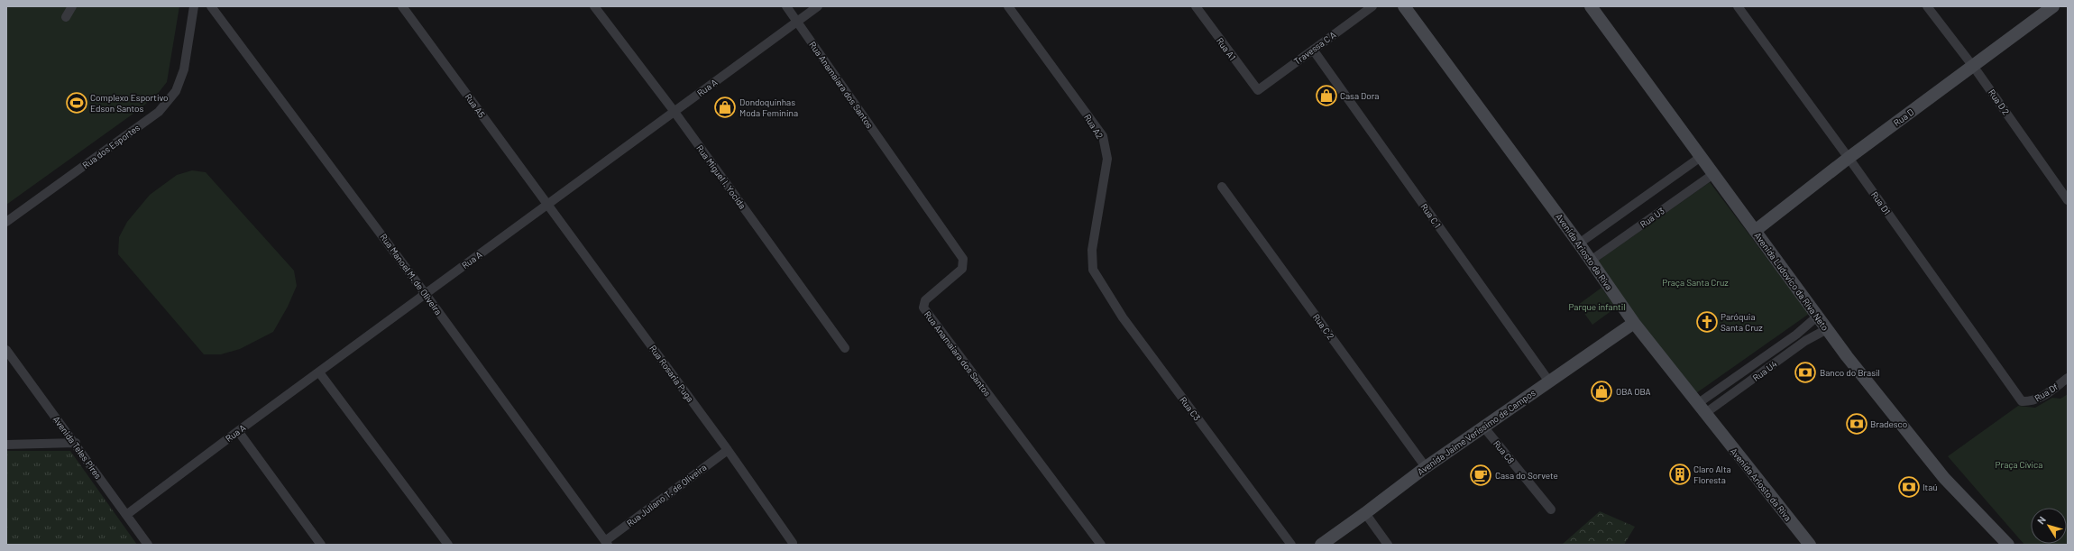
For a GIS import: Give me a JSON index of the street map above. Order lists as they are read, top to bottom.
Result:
{
  "streets": {
    "street": [
      "Travessa C A",
      "Rua A1",
      "Rua Anamaiara dos Santos",
      "Rua A",
      "Rua D 2",
      "Rua A5",
      "Rua D",
      "Rua A2",
      "Rua dos Esportes",
      "Rua Miguel I. Yocida",
      "Rua D1",
      "Rua C 1",
      "Rua U3",
      "Avenida Ariosto da Riva",
      "Rua Manoel M. de Oliveira",
      "Avenida Ludovico da Riva Neto",
      "Rua C 2",
      "Rua U4",
      "Rua Rosaria Puga",
      "Rua Df",
      "Rua C3",
      "Avenida Jaime Veríssimo de Campos",
      "Avenida Teles Pires",
      "Rua C8",
      "Rua Juliano T. de Oliveira"
    ]
  },
  "crossings": [
    ["Travessa C A", "Rua A1"],
    ["Travessa C A", "Rua C 1"],
    ["Rua Anamaiara dos Santos", "Rua A"],
    ["Rua A", "Rua A5"],
    ["Rua A", "Rua Miguel I. Yocida"],
    ["Rua A", "Rua Manoel M. de Oliveira"],
    ["Rua A", "Rua Rosaria Puga"],
    ["Rua A", "Avenida Teles Pires"],
    ["Rua D 2", "Rua D"],
    ["Rua A5", "Rua Rosaria Puga"],
    ["Rua D", "Rua D1"],
    ["Rua D", "Avenida Ludovico da Riva Neto"],
    ["Rua A2", "Rua C3"],
    ["Rua D1", "Rua Df"],
    ["Rua C 1", "Avenida Jaime Veríssimo de Campos"],
    ["Rua U3", "Avenida Ariosto da Riva"],
    ["Rua U3", "Avenida Ludovico da Riva Neto"],
    ["Avenida Ariosto da Riva", "Rua U4"],
    ["Avenida Ariosto da Riva", "Avenida Jaime Veríssimo de Campos"],
    ["Rua Manoel M. de Oliveira", "Rua Juliano T. de Oliveira"],
    ["Avenida Ludovico da Riva Neto", "Rua U4"],
    ["Rua C 2", "Avenida Jaime Veríssimo de Campos"],
    ["Rua Rosaria Puga", "Rua Juliano T. de Oliveira"],
    ["Avenida Jaime Veríssimo de Campos", "Rua C8"]
  ],
  "parks": ["Praça Santa Cruz", "Parque infantil", "Praça Cívica"],
  "places": {
    "shop": ["Casa Dora", "Dondoquinhas Moda Feminina", "OBA OBA"],
    "sports": ["Complexo Esportivo Edson Santos"],
    "church": ["Paróquia Santa Cruz"],
    "bank": ["Banco do Brasil", "Bradesco", "Itaú"],
    "building": ["Claro Alta Floresta"],
    "cafe": ["Casa do Sorvete"]
  },
  "north": "top left"
}
